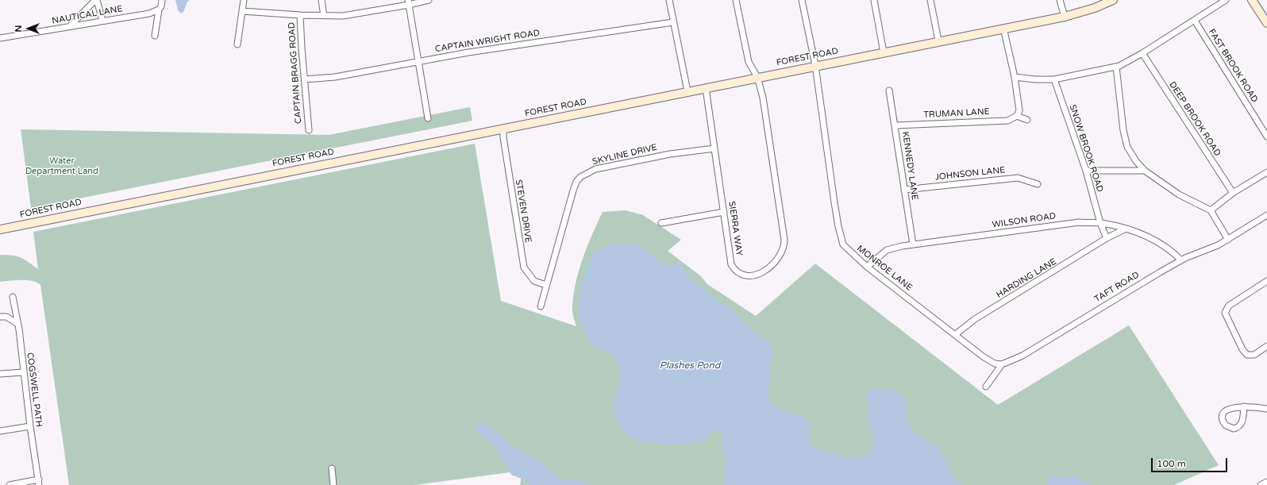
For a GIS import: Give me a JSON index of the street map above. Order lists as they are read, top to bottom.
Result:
{
  "streets": {
    "main road": ["FOREST ROAD"],
    "street": [
      "NAUTICAL LANE",
      "CAPTAIN WRIGHT ROAD",
      "FAST BROOK ROAD",
      "CAPTAIN BRAGG ROAD",
      "TRUMAN LANE",
      "DEEP BROOK ROAD",
      "SNOW BROOK ROAD",
      "SKYLINE DRIVE",
      "KENNEDY LANE",
      "JOHNSON LANE",
      "STEVEN DRIVE",
      "WILSON ROAD",
      "SIERRA WAY",
      "MONROE LANE",
      "HARDING LANE",
      "TAFT ROAD",
      "COGSWELL PATH"
    ]
  },
  "crossings": [
    ["CAPTAIN WRIGHT ROAD", "CAPTAIN BRAGG ROAD"],
    ["FOREST ROAD", "STEVEN DRIVE"],
    ["FOREST ROAD", "SIERRA WAY"],
    ["FOREST ROAD", "MONROE LANE"],
    ["TRUMAN LANE", "KENNEDY LANE"],
    ["SNOW BROOK ROAD", "WILSON ROAD"],
    ["SKYLINE DRIVE", "STEVEN DRIVE"],
    ["SKYLINE DRIVE", "SIERRA WAY"],
    ["KENNEDY LANE", "JOHNSON LANE"],
    ["KENNEDY LANE", "WILSON ROAD"],
    ["WILSON ROAD", "MONROE LANE"],
    ["WILSON ROAD", "HARDING LANE"],
    ["WILSON ROAD", "TAFT ROAD"],
    ["MONROE LANE", "HARDING LANE"],
    ["MONROE LANE", "TAFT ROAD"]
  ],
  "water": ["Plashes Pond"],
  "parks": ["Water Department Land"],
  "scale_bar": "100 m",
  "north": "left"
}
